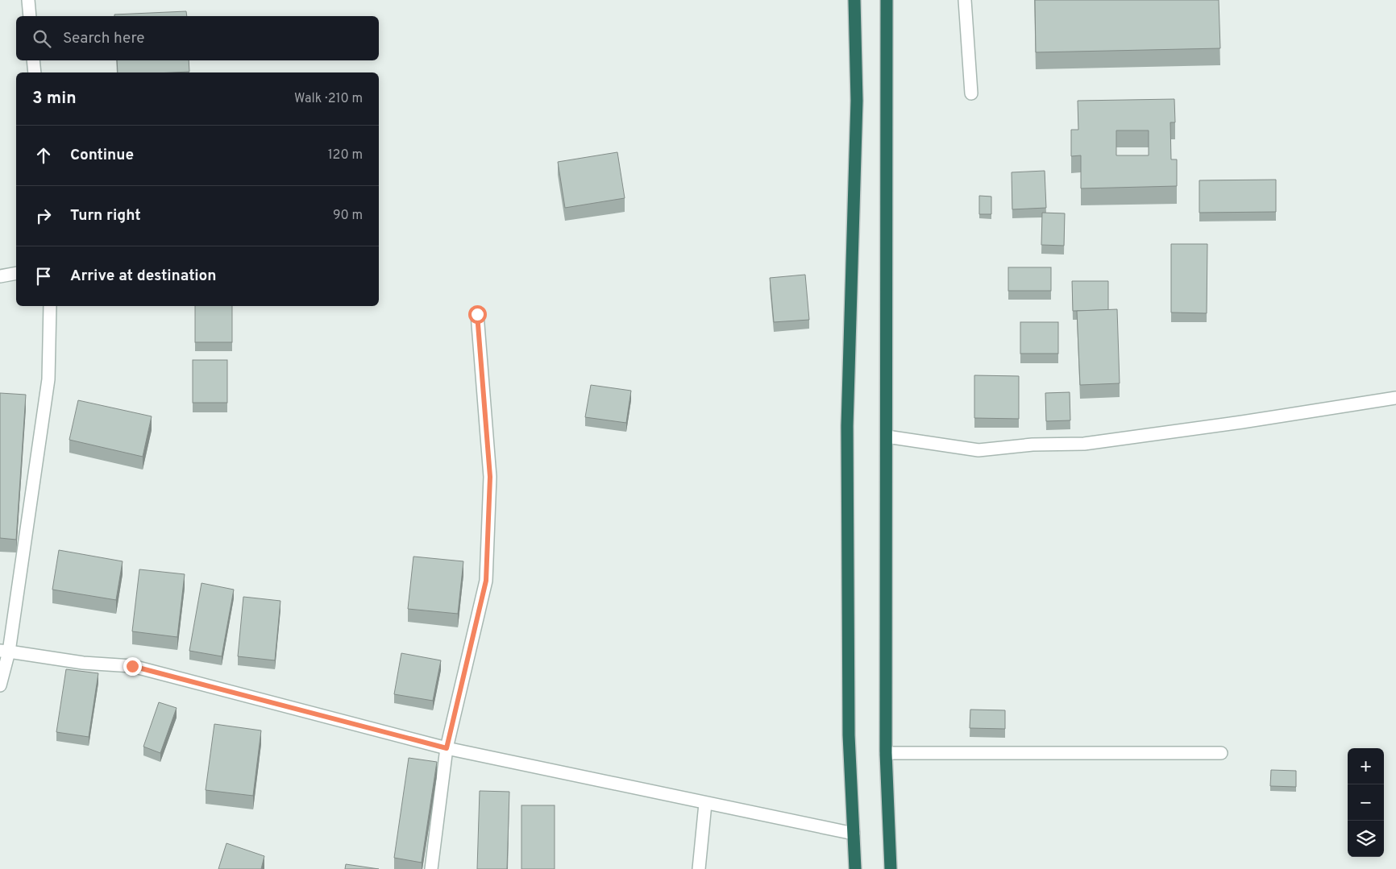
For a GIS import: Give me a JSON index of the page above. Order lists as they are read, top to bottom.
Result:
{
  "page": {
    "search": "Search here",
    "heading": ["3 min", "Walk · 210 m"],
    "list": [
      ["Continue", "120 m"],
      ["Turn right", "90 m"],
      "Arrive at destination"
    ],
    "map_buttons": ["+", "−"]
  }
}
